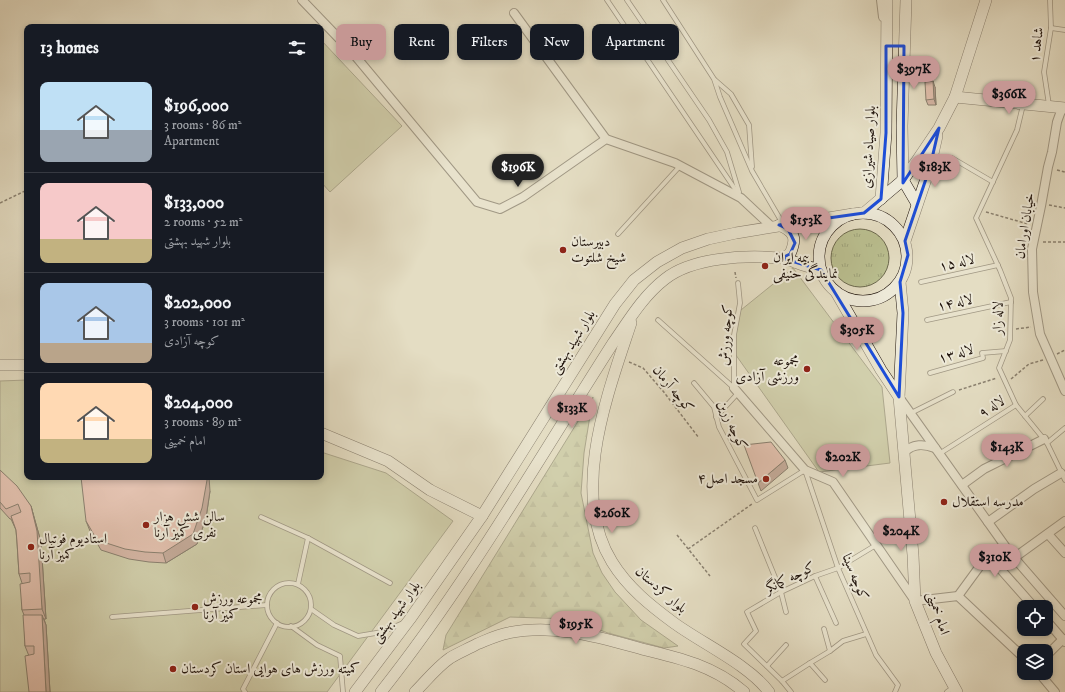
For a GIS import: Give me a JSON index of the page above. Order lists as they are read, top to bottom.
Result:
{
  "streets": {
    "main road": [
      "بلوار صیاد شیرازی",
      "بلوار شهید بهشتی",
      "بلوار کردستان",
      "امام خمینی"
    ],
    "street": ["خیابان اورامان"],
    "lane": [
      "شاهد ۱",
      "لاله ۱۵",
      "لاله ۱۴",
      "لاله زار",
      "کوچه ورزش",
      "لاله ۱۳",
      "لاله ۹",
      "کوچه زرین",
      "کوچه سینا",
      "کوچه کمانگر"
    ],
    "path": ["کوچه آرمان"]
  },
  "crossings": [
    ["لاله ۱۵", "لاله زار"],
    ["لاله ۱۴", "لاله زار"],
    ["لاله زار", "لاله ۱۳"],
    ["لاله زار", "لاله ۹"],
    ["بلوار شهید بهشتی", "امام خمینی"],
    ["کوچه سینا", "کوچه کمانگر"]
  ],
  "places": [
    "دبیرستان شیخ شلتوت",
    "بیمه ایران نمایندگی حنیفی",
    "مجموعه ورزشی آزادی",
    "مسجد اصل۴",
    "مدرسه استقلال",
    "سالن شش هزار نفری کمیز آرنا",
    "استادیوم فوتبال کمیز آرنا",
    "مجموعه ورزش کمیز آرنا",
    "کمیته ورزش های هوایی استان کردستان"
  ],
  "page": {
    "chip": [
      "Buy",
      "Rent",
      "Filters",
      "New",
      "Apartment"
    ],
    "heading": "13 homes",
    "price": [
      "$397K",
      "$366K",
      "$196K",
      "$183K",
      "$153K",
      "$305K",
      "$133K",
      "$143K",
      "$202K",
      "$260K",
      "$204K",
      "$310K",
      "$195K"
    ],
    "list": [
      {
        "name": "$196,000",
        "note": "3 rooms · 86 m² · Apartment"
      },
      {
        "name": "$133,000",
        "note": "2 rooms · 52 m² · بلوار شهید بهشتی"
      },
      {
        "name": "$202,000",
        "note": "3 rooms · 101 m² · کوچه آزادی"
      },
      {
        "name": "$204,000",
        "note": "3 rooms · 89 m² · امام خمینی"
      }
    ]
  }
}
